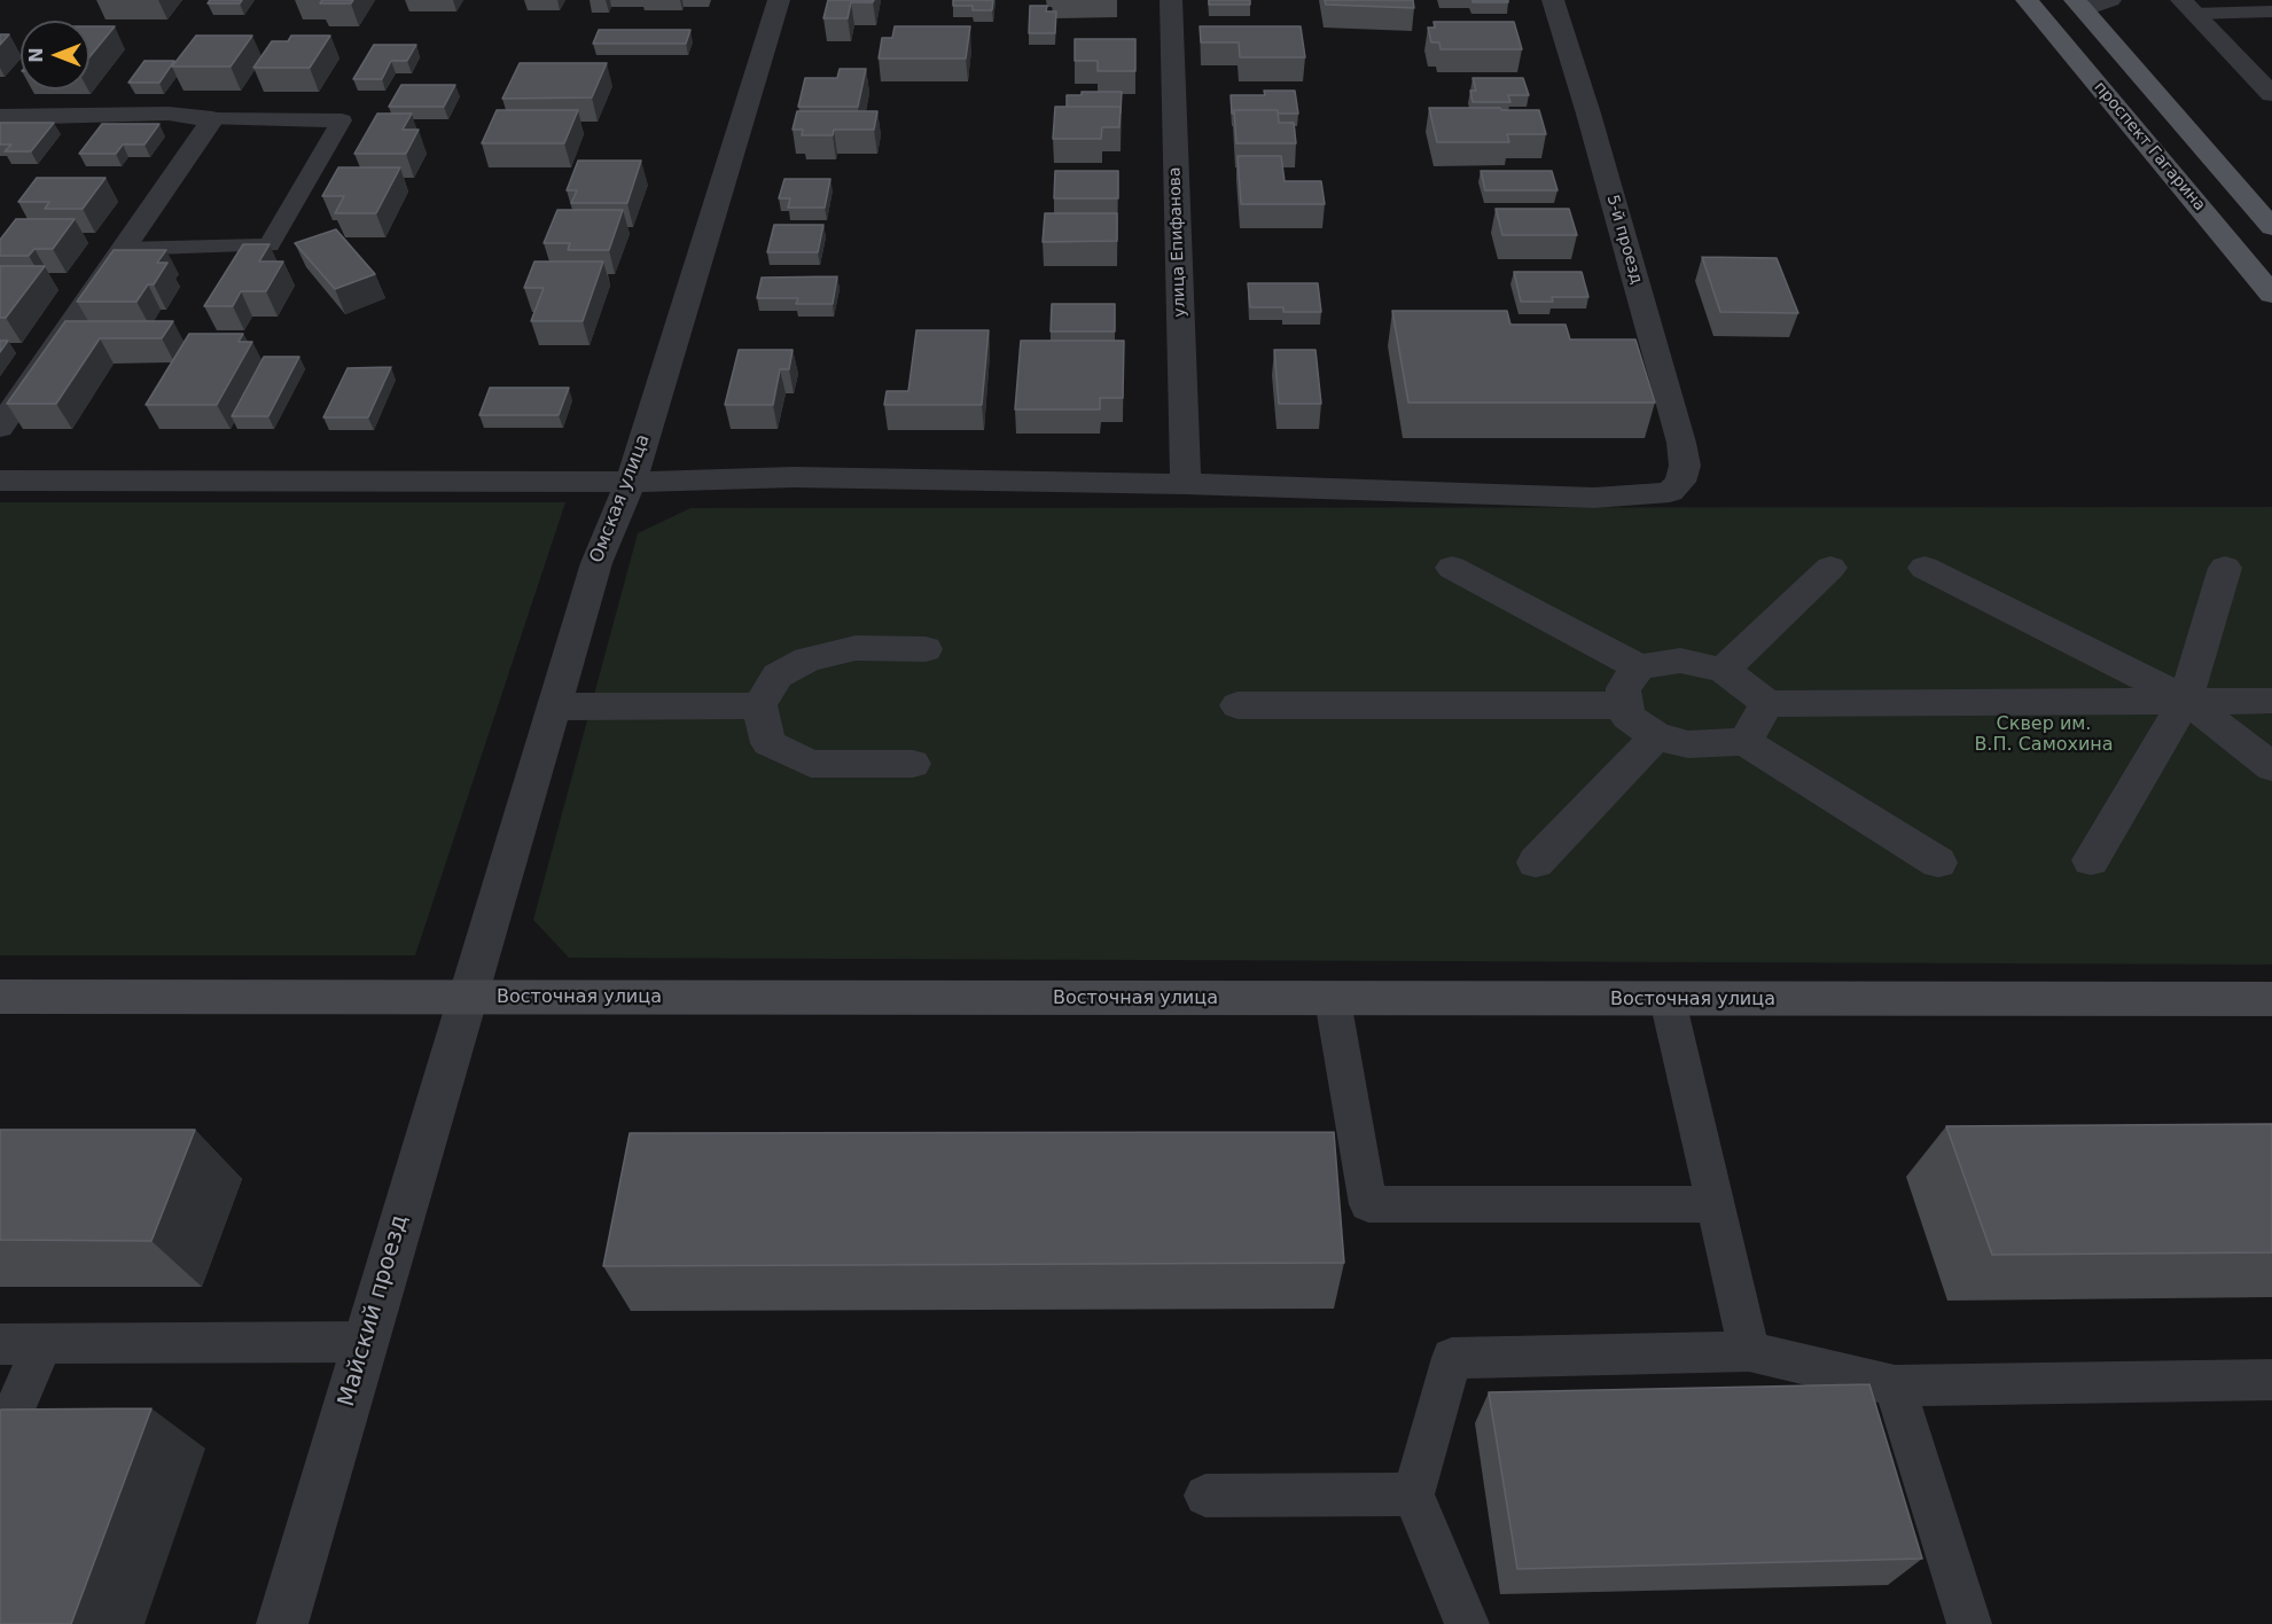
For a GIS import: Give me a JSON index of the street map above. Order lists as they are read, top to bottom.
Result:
{
  "streets": {
    "main road": ["проспект Гагарина", "Восточная улица"],
    "street": [
      "5-й проезд",
      "улица Епифанова",
      "Омская улица",
      "Майский проезд"
    ]
  },
  "crossings": [
    ["5-й проезд", "улица Епифанова"],
    ["Омская улица", "Восточная улица"],
    ["Омская улица", "Майский проезд"],
    ["Восточная улица", "Майский проезд"]
  ],
  "parks": ["Сквер им. В.П. Самохина"],
  "north": "left"
}
